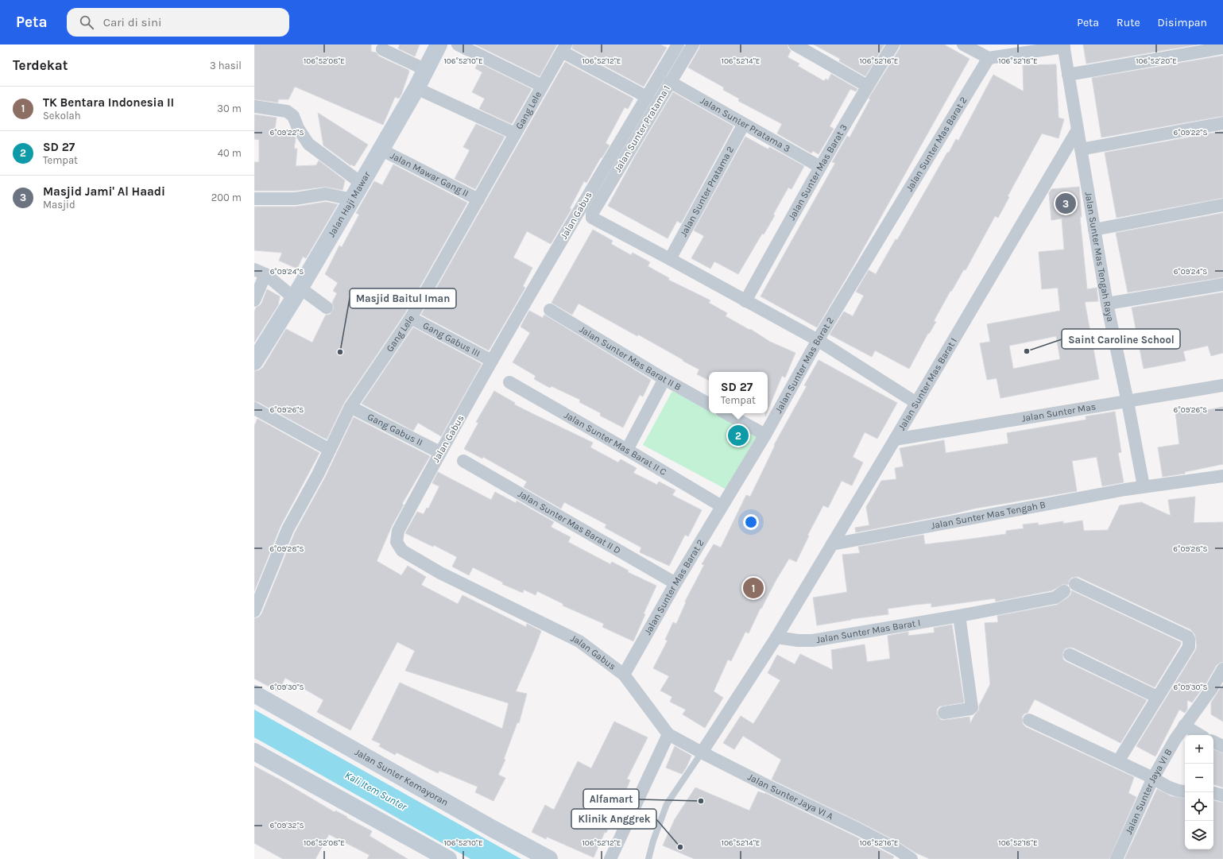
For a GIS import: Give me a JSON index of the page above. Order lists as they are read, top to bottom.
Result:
{
  "streets": {
    "main road": ["Jalan Haji Mawar", "Jalan Sunter Kemayoran"],
    "street": [
      "Gang Lele",
      "Jalan Sunter Pratama 3",
      "Jalan Sunter Pratama 1",
      "Jalan Sunter Mas Barat 2",
      "Jalan Sunter Mas Barat 3",
      "Jalan Mawar Gang II",
      "Jalan Sunter Pratama 2",
      "Jalan Gabus",
      "Jalan Sunter Mas Tengah Raya",
      "Gang Gabus III",
      "Jalan Sunter Mas Barat II B",
      "Jalan Sunter Mas Barat I",
      "Jalan Sunter Mas",
      "Gang Gabus II",
      "Jalan Sunter Mas Barat II C",
      "Jalan Sunter Mas Tengah B",
      "Jalan Sunter Mas Barat II D",
      "Jalan Sunter Jaya VI B",
      "Jalan Sunter Jaya VI A"
    ]
  },
  "crossings": [
    ["Gang Lele", "Jalan Mawar Gang II"],
    ["Gang Lele", "Gang Gabus III"],
    ["Gang Lele", "Gang Gabus II"],
    ["Jalan Sunter Pratama 3", "Jalan Sunter Pratama 1"],
    ["Jalan Sunter Pratama 3", "Jalan Sunter Mas Barat 3"],
    ["Jalan Sunter Pratama 3", "Jalan Sunter Pratama 2"],
    ["Jalan Sunter Pratama 1", "Jalan Sunter Pratama 2"],
    ["Jalan Sunter Mas Barat 2", "Jalan Gabus"],
    ["Jalan Sunter Mas Barat 2", "Jalan Sunter Mas Barat II C"],
    ["Jalan Sunter Mas Barat 2", "Jalan Sunter Mas Barat II D"],
    ["Jalan Mawar Gang II", "Jalan Haji Mawar"],
    ["Jalan Gabus", "Gang Gabus III"],
    ["Jalan Gabus", "Gang Gabus II"],
    ["Jalan Gabus", "Jalan Sunter Jaya VI A"],
    ["Jalan Sunter Mas Tengah Raya", "Jalan Sunter Mas Barat I"],
    ["Jalan Sunter Mas Tengah Raya", "Jalan Sunter Mas"],
    ["Jalan Sunter Mas Barat I", "Jalan Sunter Mas"],
    ["Jalan Sunter Mas Barat I", "Jalan Sunter Mas Tengah B"],
    ["Jalan Sunter Mas Barat I", "Jalan Sunter Jaya VI A"]
  ],
  "water": ["Kali Item Sunter"],
  "places": [
    "Saint Caroline School",
    "Masjid Baitul Iman",
    "Alfamart",
    "Klinik Anggrek"
  ],
  "page": {
    "header": "Peta",
    "search": "Cari di sini",
    "nav": ["Peta", "Rute", "Disimpan"],
    "heading": ["Terdekat", "3 hasil"],
    "list": [
      {
        "mark": "1",
        "name": "TK Bentara Indonesia II",
        "note": "Sekolah",
        "value": "30 m"
      },
      {
        "mark": "2",
        "name": "SD 27",
        "note": "Tempat",
        "value": "40 m"
      },
      {
        "mark": "3",
        "name": "Masjid Jami' Al Haadi",
        "note": "Masjid",
        "value": "200 m"
      }
    ],
    "pins": ["3", "2", "1"],
    "popup": ["SD 27", "Tempat"],
    "map_buttons": ["+", "−"]
  },
  "coordinates": [
    "106°52'08\"E",
    "106°52'10\"E",
    "106°52'12\"E",
    "106°52'14\"E",
    "106°52'16\"E",
    "106°52'18\"E",
    "106°52'20\"E",
    "6°09'22\"S",
    "6°09'24\"S",
    "6°09'26\"S",
    "6°09'28\"S",
    "6°09'30\"S",
    "6°09'32\"S"
  ]
}
